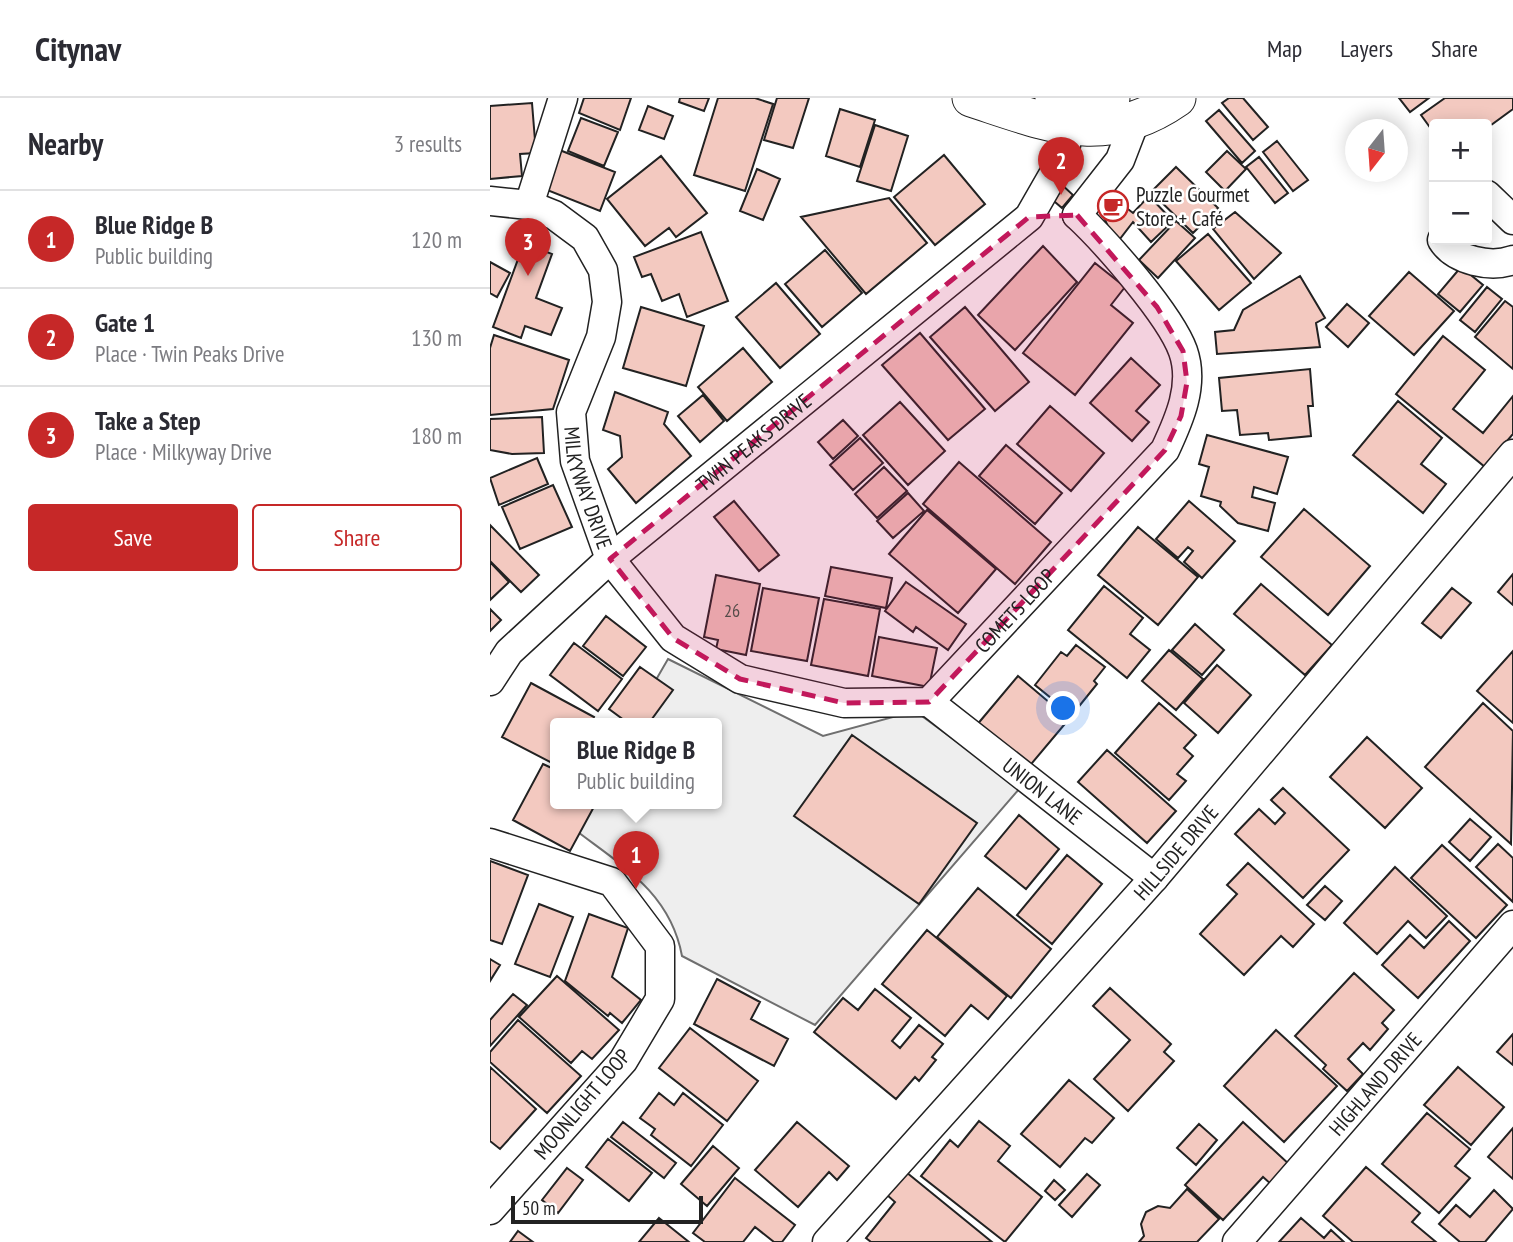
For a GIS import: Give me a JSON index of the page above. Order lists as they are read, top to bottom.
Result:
{
  "streets": {
    "street": [
      "TWIN PEAKS DRIVE",
      "MILKYWAY DRIVE",
      "COMETS LOOP",
      "UNION LANE",
      "HILLSIDE DRIVE",
      "HIGHLAND DRIVE",
      "MOONLIGHT LOOP"
    ]
  },
  "crossings": [
    ["TWIN PEAKS DRIVE", "MILKYWAY DRIVE"],
    ["COMETS LOOP", "UNION LANE"],
    ["UNION LANE", "HILLSIDE DRIVE"]
  ],
  "places": {
    "cafe": ["Puzzle Gourmet Store + Café"]
  },
  "house_numbers": ["26"],
  "scale_bar": "50 m",
  "north": "bottom",
  "page": {
    "header": "Citynav",
    "nav": ["Map", "Layers", "Share"],
    "heading": ["Nearby", "3 results"],
    "map_buttons": ["+", "−"],
    "pins": ["2", "3", "1"],
    "list": [
      {
        "mark": "1",
        "name": "Blue Ridge B",
        "note": "Public building",
        "value": "120 m"
      },
      {
        "mark": "2",
        "name": "Gate 1",
        "note": "Place · Twin Peaks Drive",
        "value": "130 m"
      },
      {
        "mark": "3",
        "name": "Take a Step",
        "note": "Place · Milkyway Drive",
        "value": "180 m"
      }
    ],
    "buttons": ["Save", "Share"],
    "popup": ["Blue Ridge B", "Public building"],
    "scale": "50 m"
  }
}
